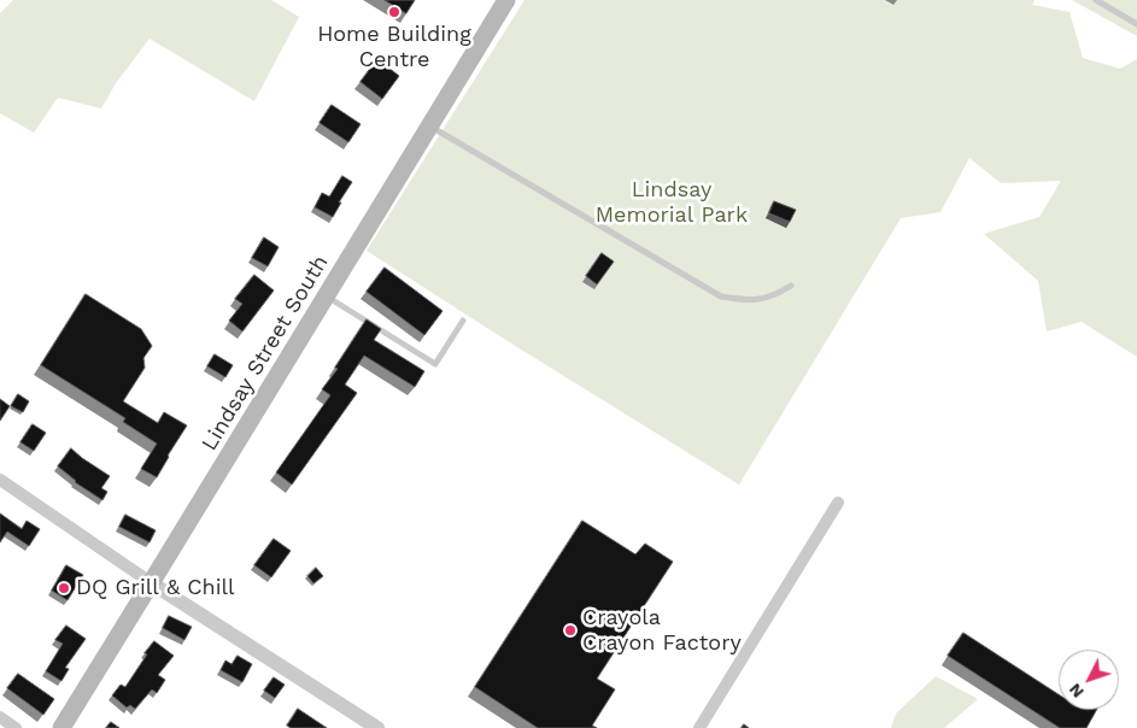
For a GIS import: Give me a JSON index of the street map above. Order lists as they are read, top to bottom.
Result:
{
  "streets": {
    "main road": ["Lindsay Street South"]
  },
  "parks": ["Lindsay Memorial Park"],
  "places": ["Home Building Centre", "DQ Grill & Chill", "Crayola Crayon Factory"],
  "north": "bottom left"
}
